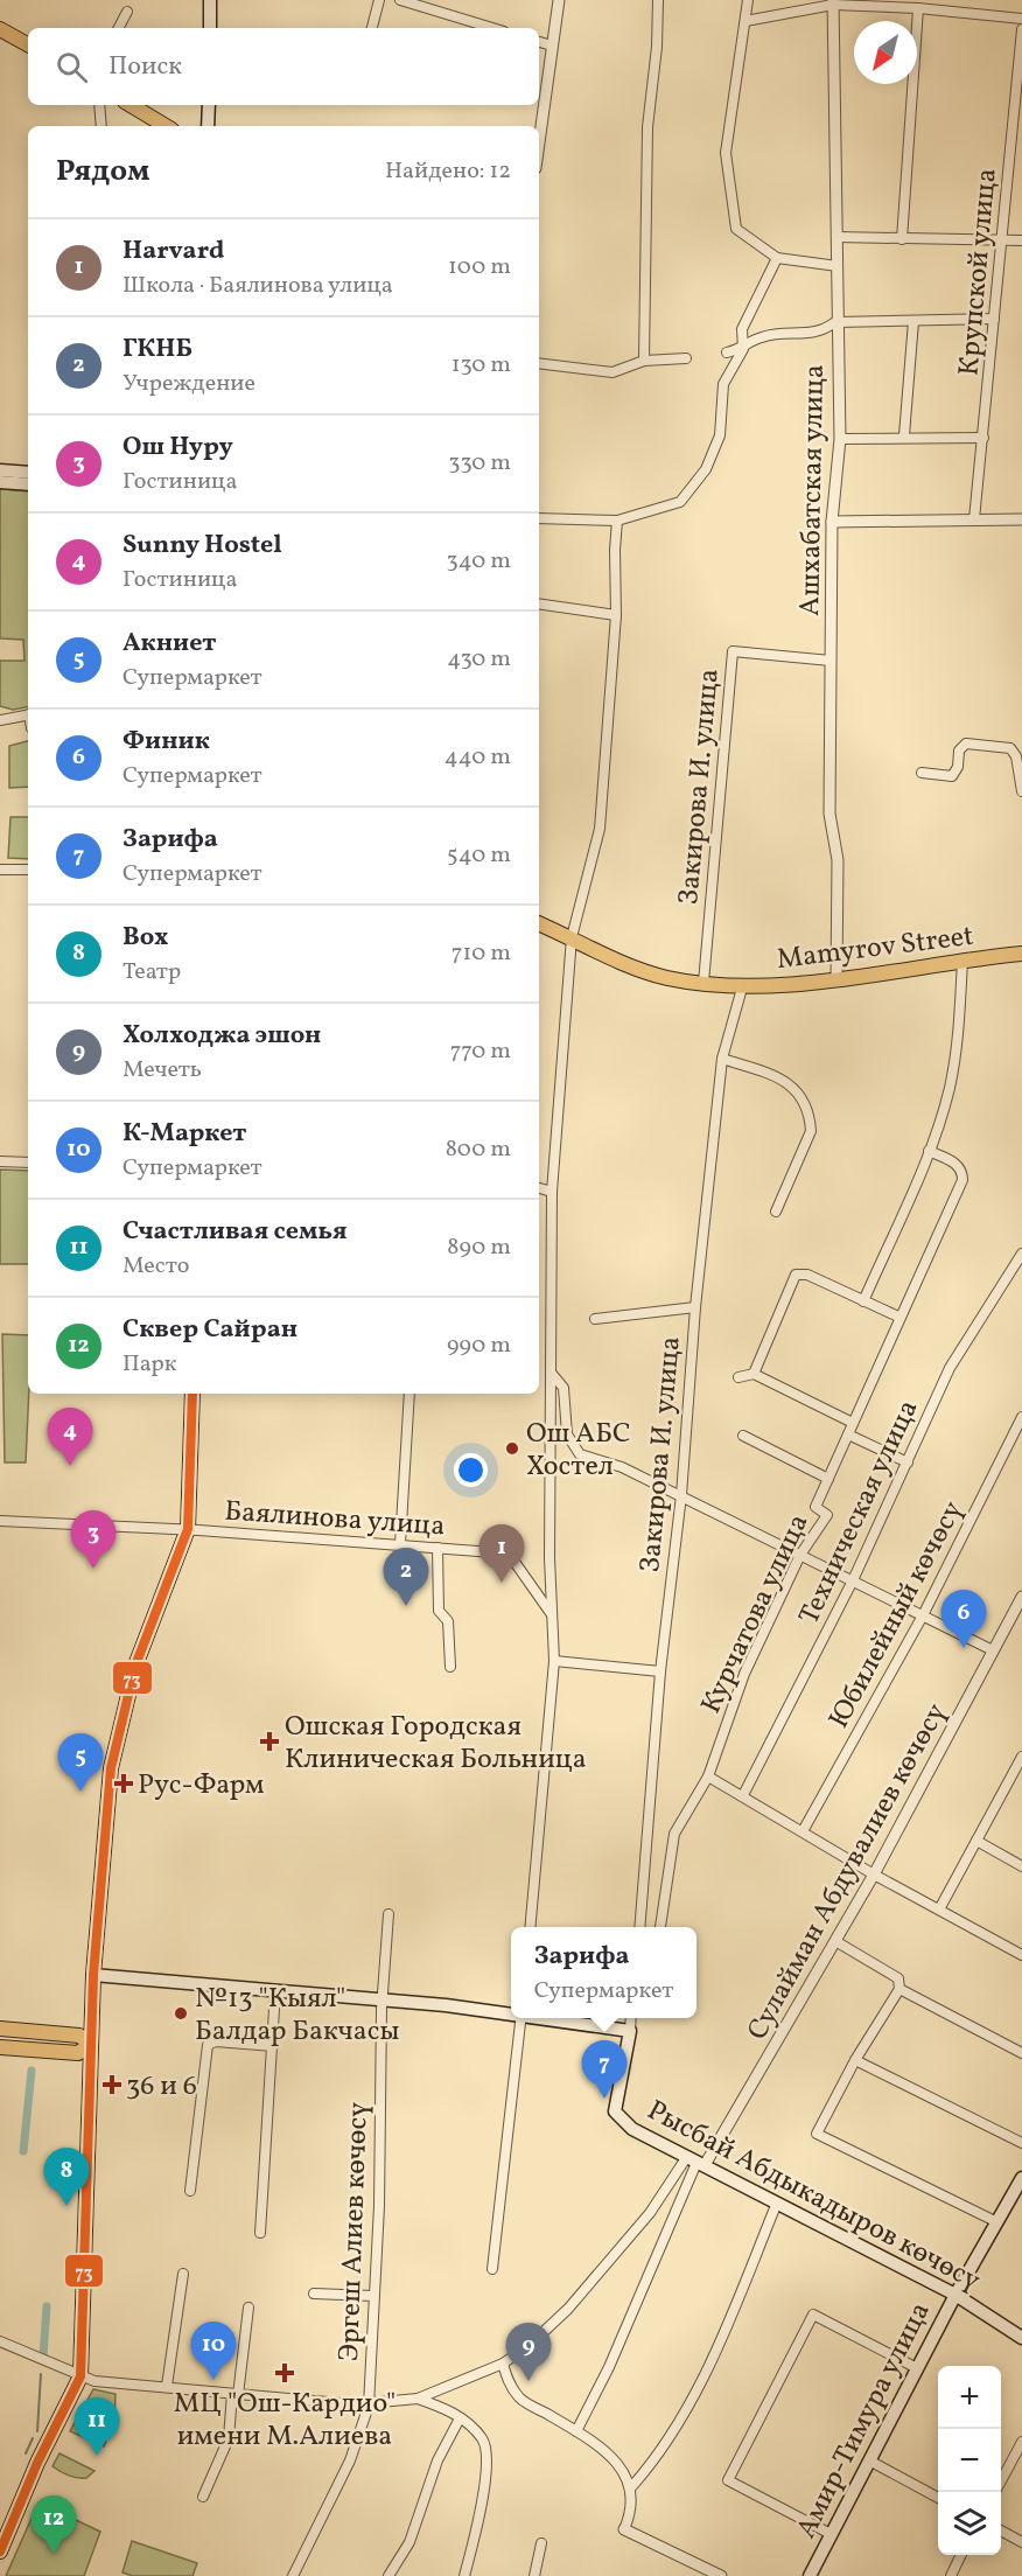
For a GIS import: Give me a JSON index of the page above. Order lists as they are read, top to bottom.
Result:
{
  "streets": {
    "main road": ["Mamyrov Street", "Рысбай Абдыкадыров көчөсү", "Амир-Тимура улица"],
    "street": [
      "Крупской улица",
      "Ашхабатская улица",
      "Закирова И. улица",
      "Техническая улица",
      "Баялинова улица",
      "Курчатова улица",
      "Юбилейный көчөсү",
      "Сулайман Абдувалиев көчөсү",
      "Эргеш Алиев көчөсү"
    ]
  },
  "crossings": [
    ["Ашхабатская улица", "Закирова И. улица"],
    ["Ашхабатская улица", "Mamyrov Street"],
    ["Закирова И. улица", "Mamyrov Street"],
    ["Сулайман Абдувалиев көчөсү", "Рысбай Абдыкадыров көчөсү"],
    ["Рысбай Абдыкадыров көчөсү", "Амир-Тимура улица"]
  ],
  "places": {
    "other": ["Ош АБС Хостел", "№13 \"Кыял\" Балдар Бакчасы"],
    "health": [
      "Ошская Городская Клиническая Больница",
      "Рус-Фарм",
      "36 и 6",
      "МЦ \"Ош-Кардио\" имени М.Алиева"
    ]
  },
  "lines": ["transit line 73"],
  "north": "bottom left",
  "page": {
    "search": "Поиск",
    "heading": ["Рядом", "Найдено: 12"],
    "list": [
      {
        "mark": "1",
        "name": "Harvard",
        "note": "Школа · Баялинова улица",
        "value": "100 m"
      },
      {
        "mark": "2",
        "name": "ГКНБ",
        "note": "Учреждение",
        "value": "130 m"
      },
      {
        "mark": "3",
        "name": "Ош Нуру",
        "note": "Гостиница",
        "value": "330 m"
      },
      {
        "mark": "4",
        "name": "Sunny Hostel",
        "note": "Гостиница",
        "value": "340 m"
      },
      {
        "mark": "5",
        "name": "Акниет",
        "note": "Супермаркет",
        "value": "430 m"
      },
      {
        "mark": "6",
        "name": "Финик",
        "note": "Супермаркет",
        "value": "440 m"
      },
      {
        "mark": "7",
        "name": "Зарифа",
        "note": "Супермаркет",
        "value": "540 m"
      },
      {
        "mark": "8",
        "name": "Box",
        "note": "Театр",
        "value": "710 m"
      },
      {
        "mark": "9",
        "name": "Холходжа эшон",
        "note": "Мечеть",
        "value": "770 m"
      },
      {
        "mark": "10",
        "name": "К-Маркет",
        "note": "Супермаркет",
        "value": "800 m"
      },
      {
        "mark": "11",
        "name": "Счастливая семья",
        "note": "Место",
        "value": "890 m"
      },
      {
        "mark": "12",
        "name": "Сквер Сайран",
        "note": "Парк",
        "value": "990 m"
      }
    ],
    "pins": [
      "4",
      "3",
      "1",
      "2",
      "6",
      "5",
      "7",
      "8",
      "10",
      "9",
      "11",
      "12"
    ],
    "popup": ["Зарифа", "Супермаркет"],
    "map_buttons": ["+", "−"]
  }
}
